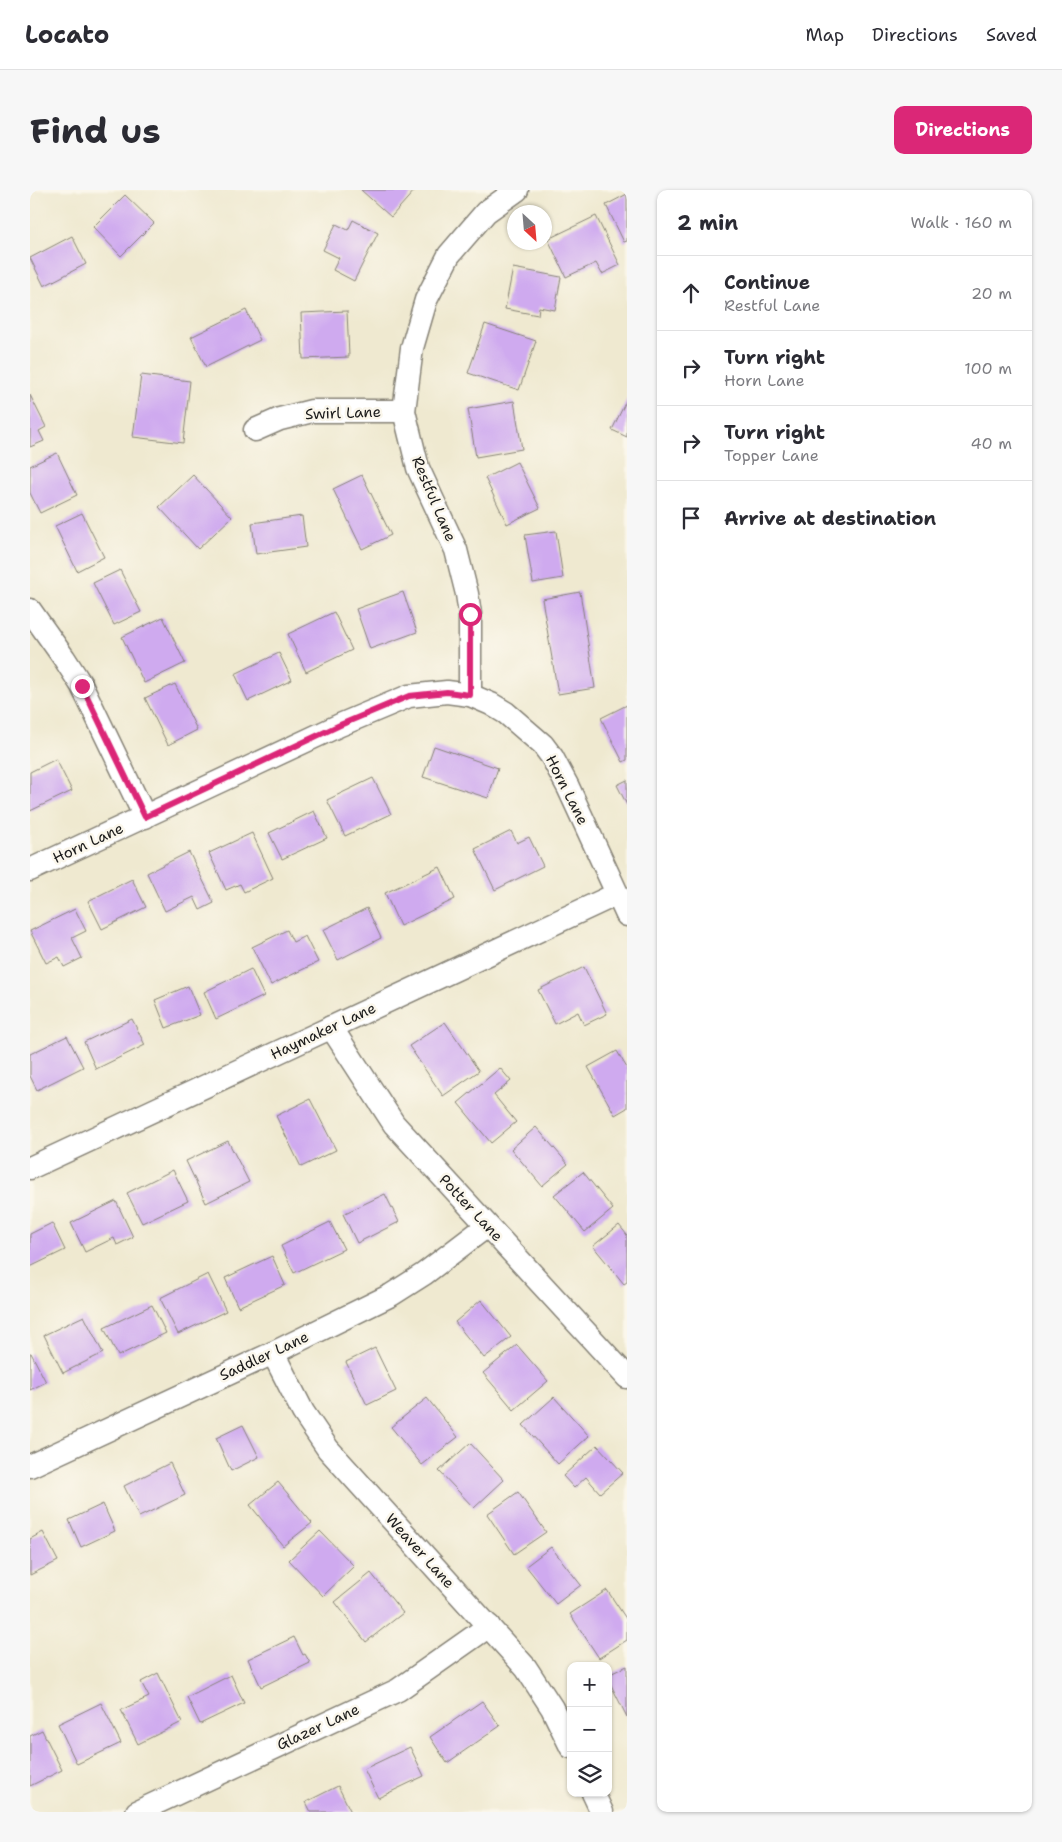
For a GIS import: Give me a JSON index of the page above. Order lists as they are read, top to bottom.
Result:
{
  "streets": {
    "street": [
      "Swirl Lane",
      "Restful Lane",
      "Horn Lane",
      "Haymaker Lane",
      "Potter Lane",
      "Saddler Lane",
      "Weaver Lane",
      "Glazer Lane"
    ]
  },
  "crossings": [
    ["Swirl Lane", "Restful Lane"],
    ["Restful Lane", "Horn Lane"],
    ["Horn Lane", "Haymaker Lane"],
    ["Haymaker Lane", "Potter Lane"],
    ["Potter Lane", "Saddler Lane"],
    ["Saddler Lane", "Weaver Lane"],
    ["Weaver Lane", "Glazer Lane"]
  ],
  "north": "bottom right",
  "page": {
    "header": "Locato",
    "nav": ["Map", "Directions", "Saved"],
    "buttons": "Directions",
    "title": "Find us",
    "heading": ["2 min", "Walk · 160 m"],
    "list": [
      ["Continue", "Restful Lane", "20 m"],
      ["Turn right", "Horn Lane", "100 m"],
      ["Turn right", "Topper Lane", "40 m"],
      "Arrive at destination"
    ],
    "map_buttons": ["+", "−"]
  }
}
